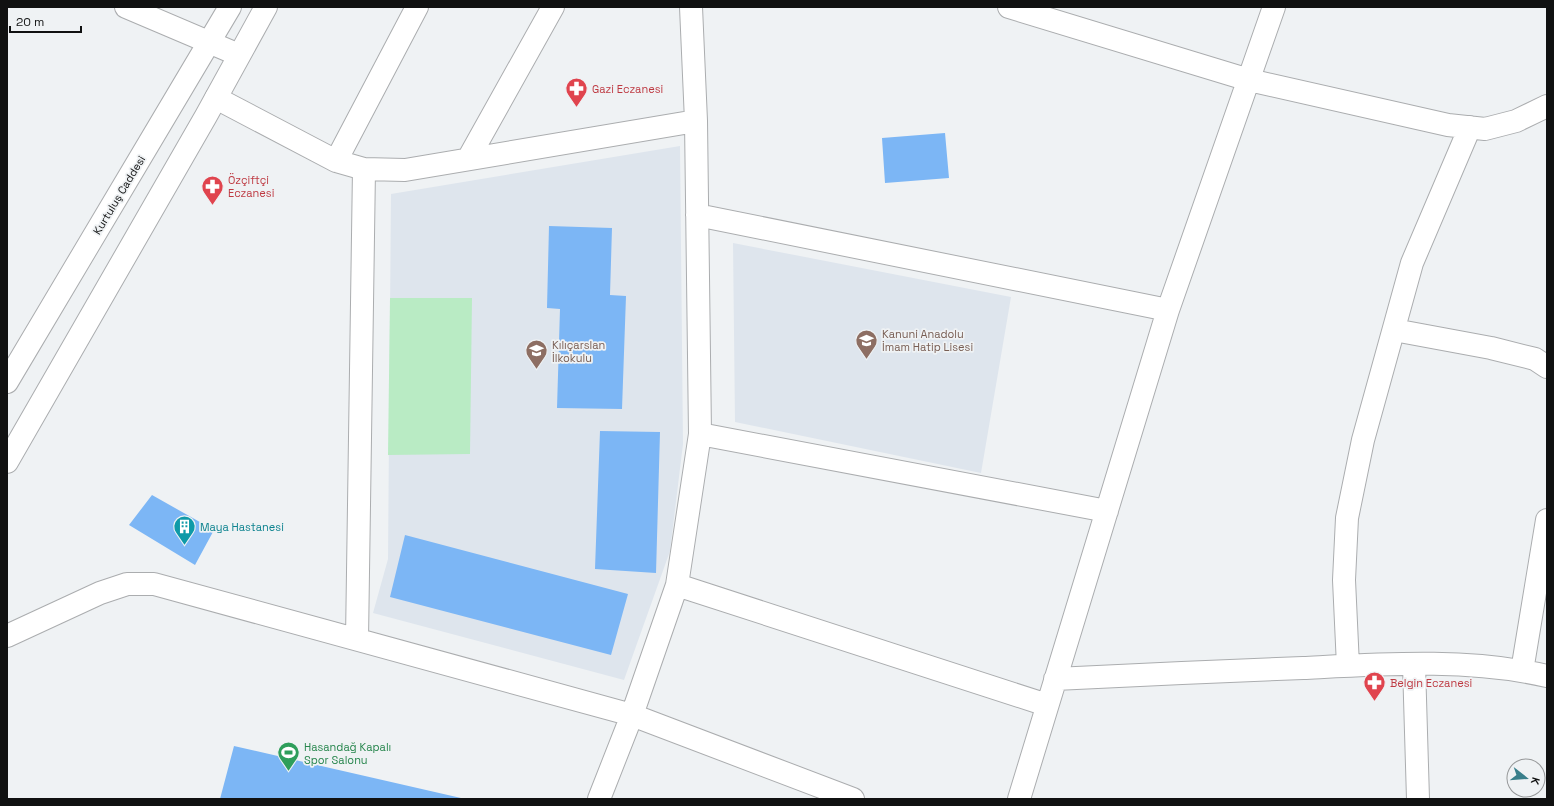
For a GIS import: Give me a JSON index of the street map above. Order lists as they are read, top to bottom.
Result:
{
  "streets": {
    "street": ["Kurtuluş Caddesi"]
  },
  "places": {
    "pharmacy": ["Gazi Eczanesi", "Özçiftçi Eczanesi", "Belgin Eczanesi"],
    "school or university": ["Kanuni Anadolu İmam Hatip Lisesi", "Kılıçarslan İlkokulu"],
    "building": ["Maya Hastanesi"],
    "sports": ["Hasandağ Kapalı Spor Salonu"]
  },
  "scale_bar": "20 m",
  "north": "right"
}
